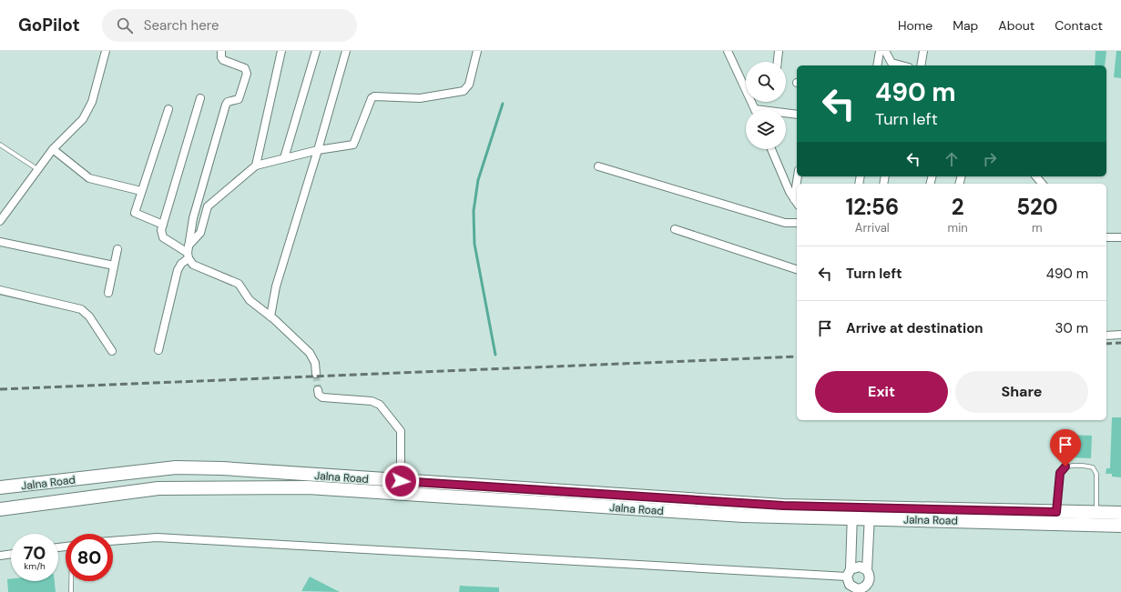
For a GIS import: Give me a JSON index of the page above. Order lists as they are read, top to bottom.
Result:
{
  "streets": {
    "highway": ["Jalna Road"]
  },
  "page": {
    "header": "GoPilot",
    "search": "Search here",
    "nav": [
      "Home",
      "Map",
      "About",
      "Contact"
    ],
    "turn": ["490 m", "Turn left"],
    "eta": [
      "12:56",
      "Arrival",
      "2",
      "min",
      "520",
      "m"
    ],
    "list": [
      {
        "name": "Turn left",
        "value": "490 m"
      },
      {
        "name": "Arrive at destination",
        "value": "30 m"
      }
    ],
    "buttons": ["Exit", "Share"],
    "speed": "70 km/h",
    "limit": "80"
  }
}
